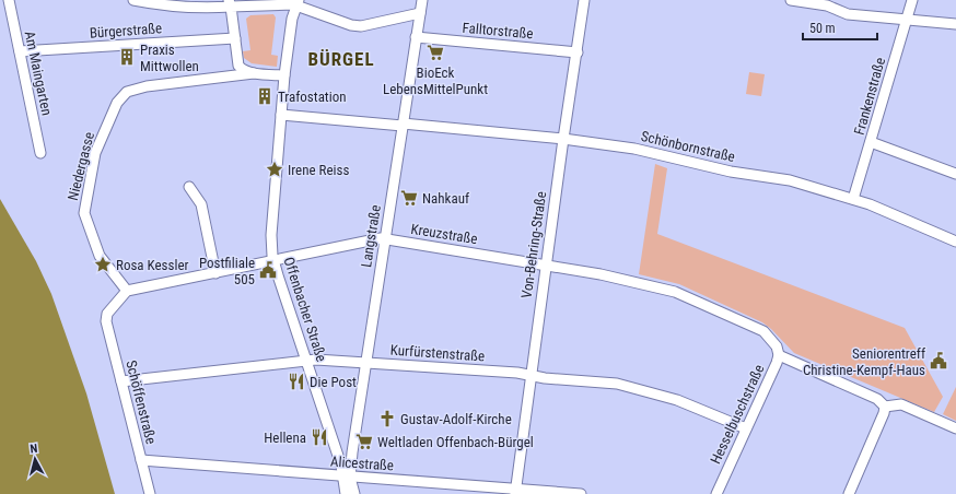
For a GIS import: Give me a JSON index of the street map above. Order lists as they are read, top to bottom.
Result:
{
  "streets": {
    "street": [
      "Bürgerstraße",
      "Falltorstraße",
      "Am Maingarten",
      "Frankenstraße",
      "Schönbornstraße",
      "Niedergasse",
      "Kreuzstraße",
      "Langstraße",
      "Von-Behring-Straße",
      "Offenbacher Straße",
      "Kurfürstenstraße",
      "Schöffenstraße",
      "Hesselbuschstraße",
      "Alicestraße"
    ]
  },
  "crossings": [
    ["Bürgerstraße", "Am Maingarten"],
    ["Falltorstraße", "Langstraße"],
    ["Falltorstraße", "Von-Behring-Straße"],
    ["Frankenstraße", "Schönbornstraße"],
    ["Schönbornstraße", "Langstraße"],
    ["Schönbornstraße", "Von-Behring-Straße"],
    ["Schönbornstraße", "Offenbacher Straße"],
    ["Niedergasse", "Kreuzstraße"],
    ["Niedergasse", "Offenbacher Straße"],
    ["Niedergasse", "Schöffenstraße"],
    ["Kreuzstraße", "Langstraße"],
    ["Kreuzstraße", "Von-Behring-Straße"],
    ["Kreuzstraße", "Offenbacher Straße"],
    ["Kreuzstraße", "Schöffenstraße"],
    ["Kreuzstraße", "Hesselbuschstraße"],
    ["Langstraße", "Offenbacher Straße"],
    ["Langstraße", "Kurfürstenstraße"],
    ["Langstraße", "Alicestraße"],
    ["Von-Behring-Straße", "Kurfürstenstraße"],
    ["Von-Behring-Straße", "Alicestraße"],
    ["Offenbacher Straße", "Kurfürstenstraße"],
    ["Offenbacher Straße", "Alicestraße"],
    ["Kurfürstenstraße", "Schöffenstraße"],
    ["Kurfürstenstraße", "Hesselbuschstraße"],
    ["Schöffenstraße", "Alicestraße"]
  ],
  "districts": ["BÜRGEL"],
  "places": {
    "supermarket": ["BioEck LebensMittelPunkt", "Nahkauf", "Weltladen Offenbach-Bürgel"],
    "building": ["Praxis Mittwollen", "Trafostation"],
    "place": ["Irene Reiss", "Rosa Kessler"],
    "public building": ["Postfiliale 505", "Seniorentreff Christine-Kempf-Haus"],
    "restaurant": ["Die Post", "Hellena"],
    "church": ["Gustav-Adolf-Kirche"]
  },
  "scale_bar": "50 m",
  "north": "top"
}
